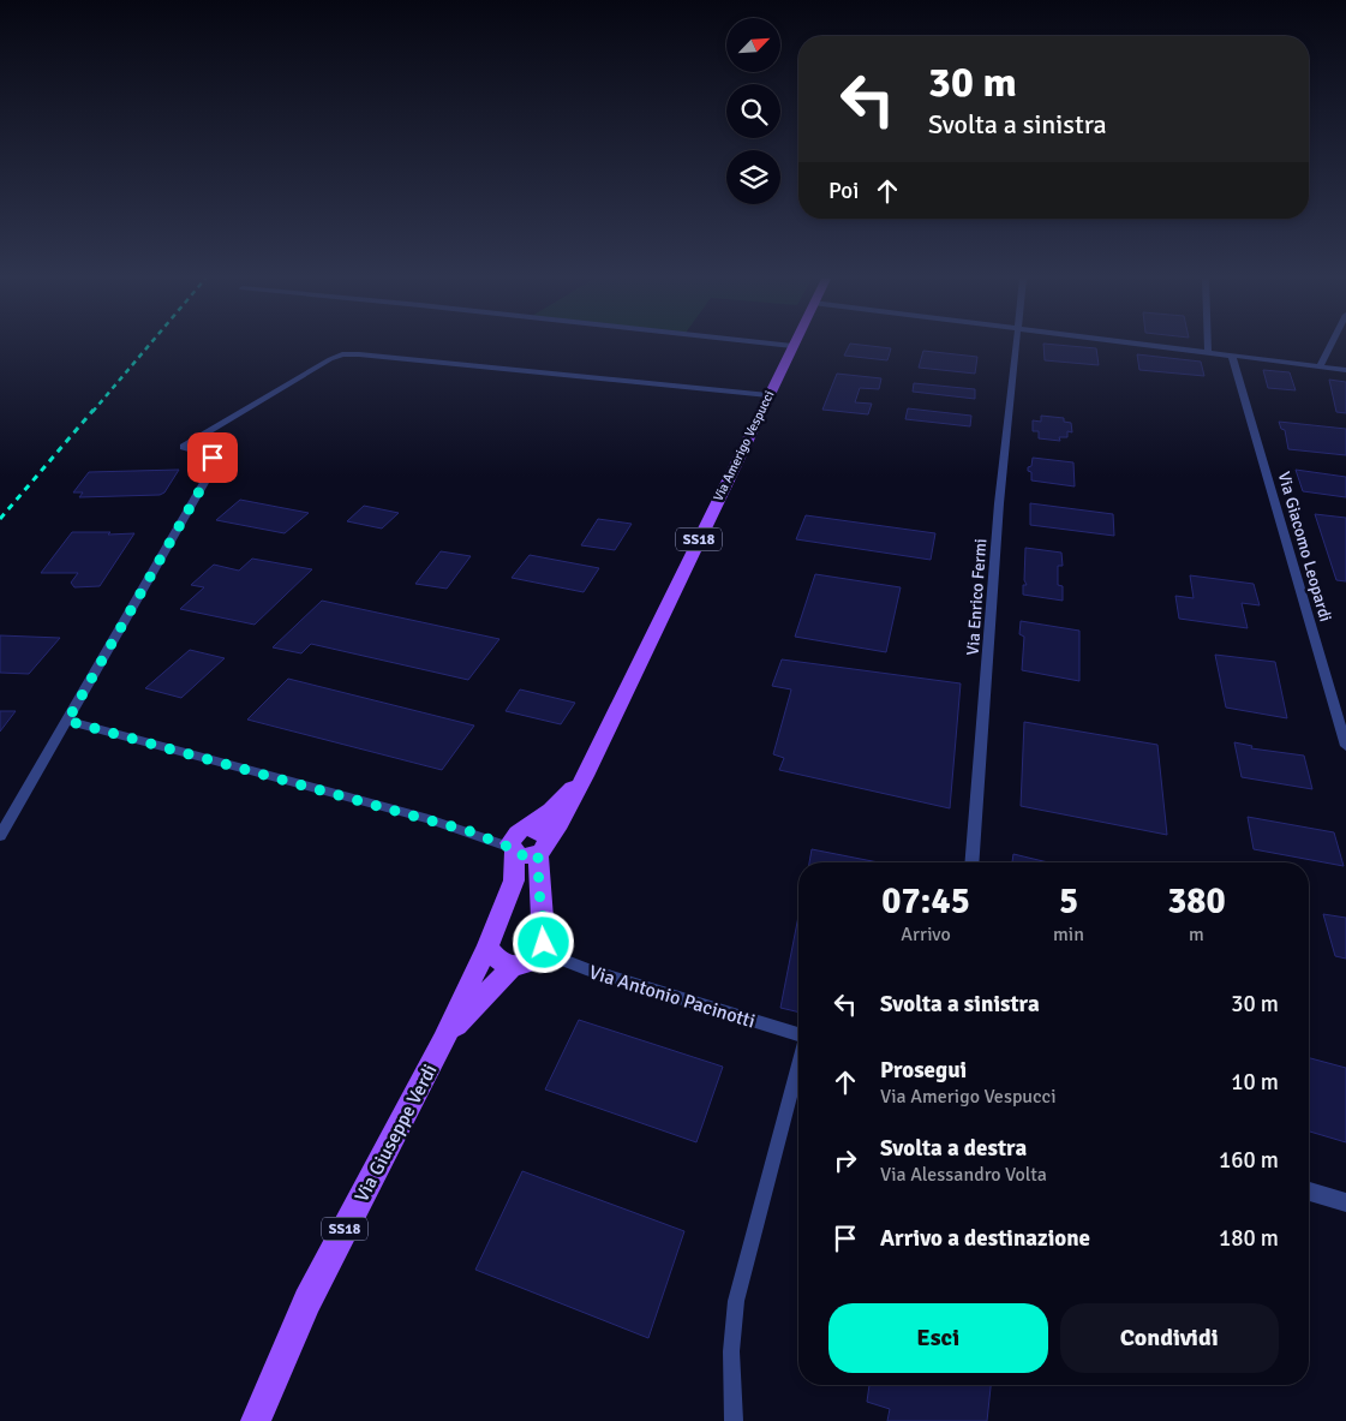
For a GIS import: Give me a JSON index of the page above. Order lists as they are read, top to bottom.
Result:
{
  "streets": {
    "main road": ["Via Amerigo Vespucci", "SS18", "Via Giuseppe Verdi"],
    "street": ["Via Giacomo Leopardi", "Via Enrico Fermi", "Via Antonio Pacinotti"]
  },
  "crossings": [
    ["Via Amerigo Vespucci", "Via Giuseppe Verdi"],
    ["Via Antonio Pacinotti", "Via Giuseppe Verdi"]
  ],
  "north": "top right",
  "page": {
    "turn": ["30 m", "Svolta a sinistra"],
    "then": "Poi",
    "eta": [
      "07:45",
      "Arrivo",
      "5",
      "min",
      "380",
      "m"
    ],
    "list": [
      {
        "name": "Svolta a sinistra",
        "value": "30 m"
      },
      {
        "name": "Prosegui",
        "note": "Via Amerigo Vespucci",
        "value": "10 m"
      },
      {
        "name": "Svolta a destra",
        "note": "Via Alessandro Volta",
        "value": "160 m"
      },
      {
        "name": "Arrivo a destinazione",
        "value": "180 m"
      }
    ],
    "buttons": ["Esci", "Condividi"]
  }
}
